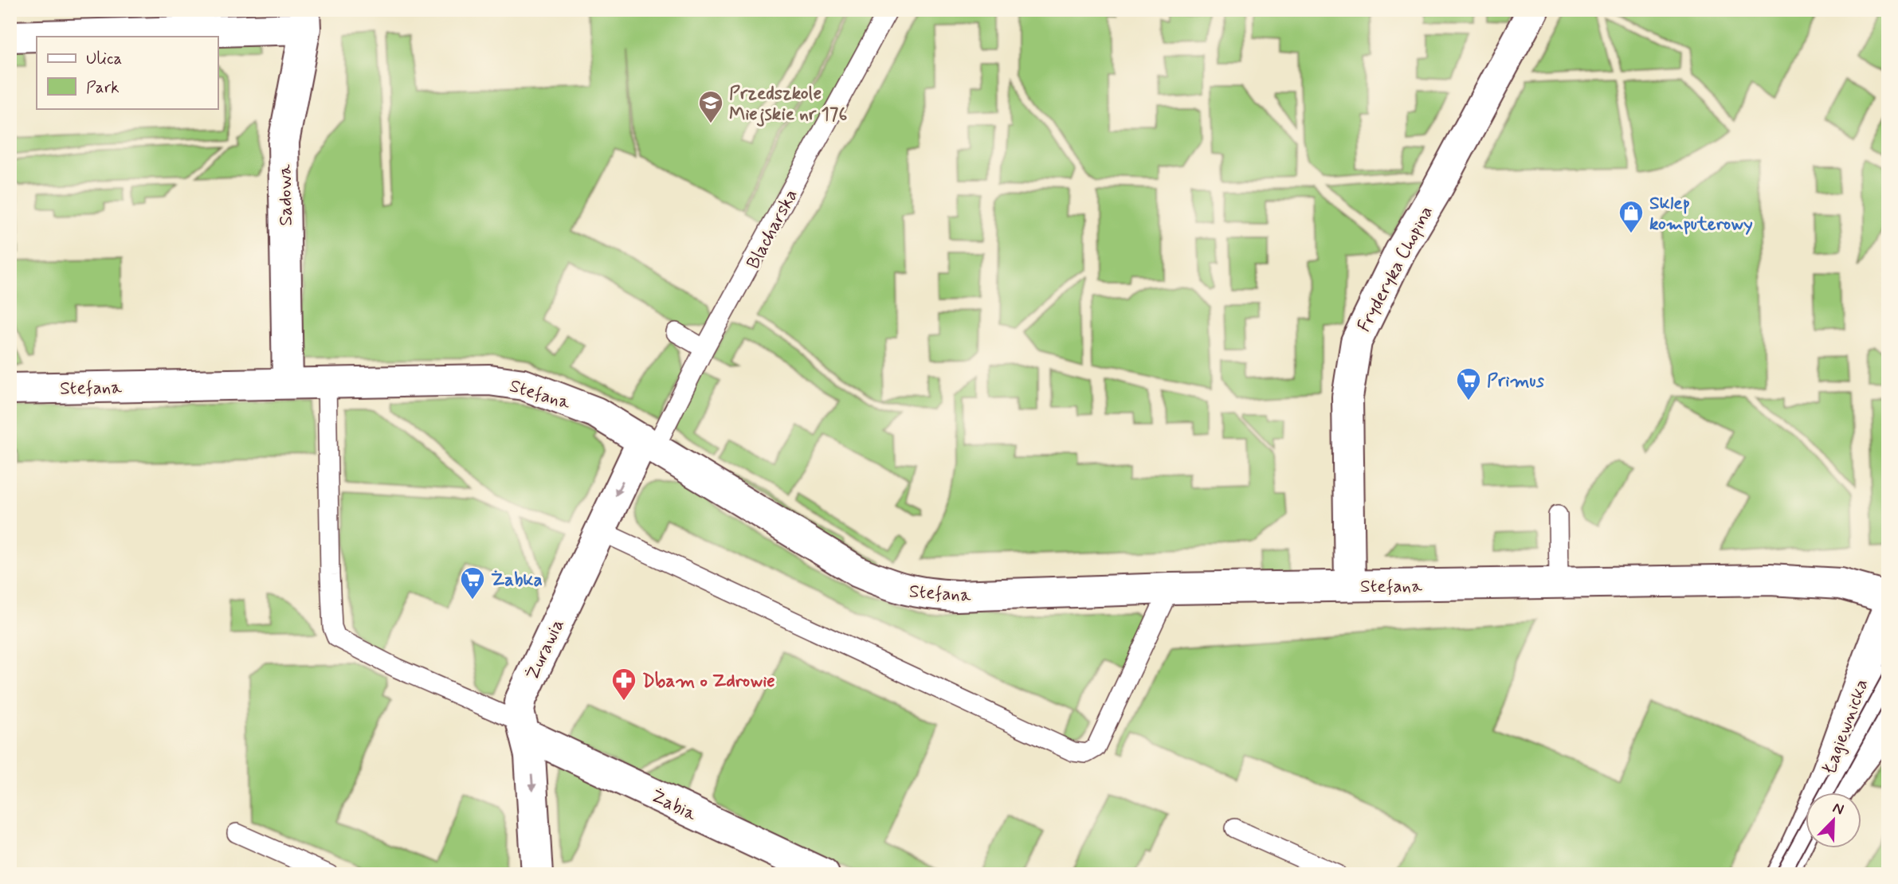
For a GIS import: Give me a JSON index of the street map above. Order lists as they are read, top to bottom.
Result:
{
  "streets": {
    "street": [
      "Sadowa",
      "Fryderyka Chopina",
      "Stefana",
      "Żurawia",
      "Łagiewnicka",
      "Żabia"
    ],
    "lane": ["Blacharska"]
  },
  "crossings": [
    ["Sadowa", "Stefana"],
    ["Blacharska", "Stefana"],
    ["Blacharska", "Żurawia"],
    ["Fryderyka Chopina", "Stefana"],
    ["Stefana", "Żurawia"],
    ["Żurawia", "Żabia"]
  ],
  "one_way": ["Żurawia"],
  "places": {
    "school or university": ["Przedszkole Miejskie nr 176"],
    "shop": ["Sklep komputerowy"],
    "supermarket": ["Primus", "Żabka"],
    "pharmacy": ["Dbam o Zdrowie"]
  },
  "legend": ["Ulica", "Park"],
  "north": "top right"
}
